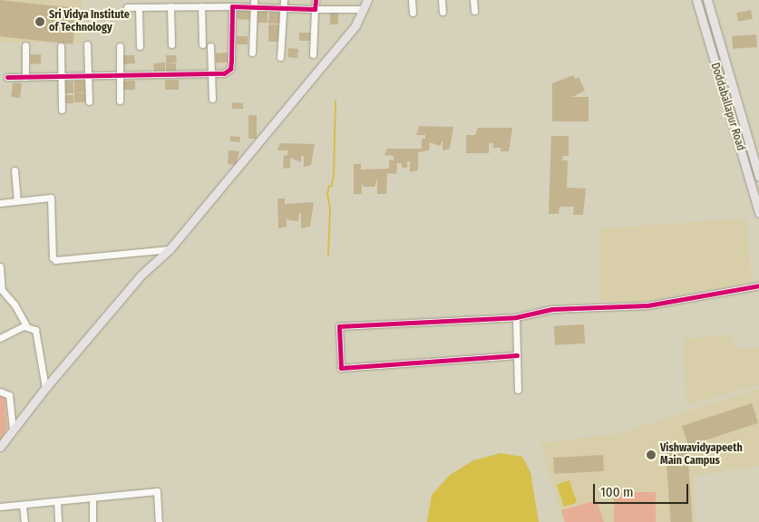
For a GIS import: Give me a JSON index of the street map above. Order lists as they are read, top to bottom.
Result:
{
  "streets": {
    "main road": ["Doddaballapur Road"]
  },
  "places": ["Sri Vidya Institute of Technology", "Vishwavidyapeeth Main Campus"],
  "scale_bar": "100 m"
}
